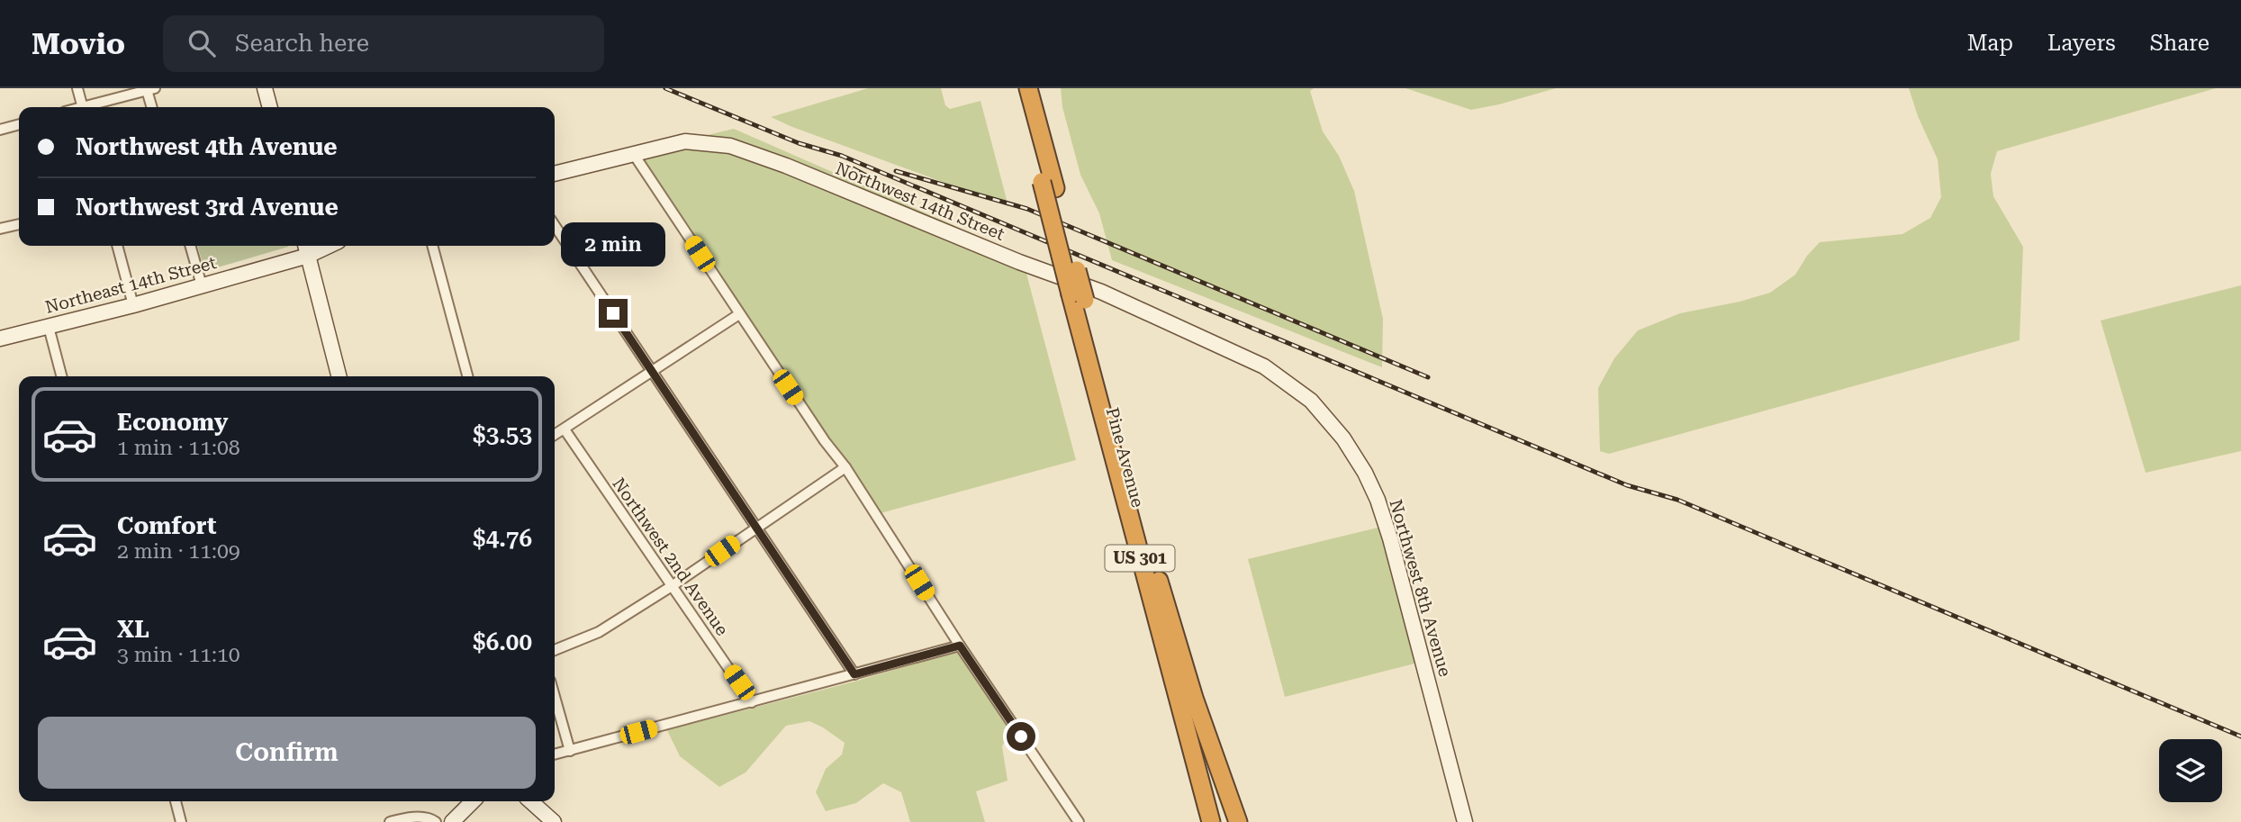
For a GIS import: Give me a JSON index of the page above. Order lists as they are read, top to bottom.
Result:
{
  "streets": {
    "highway": ["Pine Avenue", "US 301"],
    "street": [
      "Northwest 14th Street",
      "Northeast 14th Street",
      "Northwest 2nd Avenue",
      "Northwest 8th Avenue"
    ]
  },
  "crossings": [
    ["Northwest 14th Street", "Northwest 8th Avenue"]
  ],
  "page": {
    "header": "Movio",
    "search": "Search here",
    "nav": ["Map", "Layers", "Share"],
    "banner": ["Northwest 4th Avenue", "Northwest 3rd Avenue"],
    "bubble": "2 min",
    "list": [
      {
        "name": "Economy",
        "note": "1 min · 11:08",
        "value": "$3.53"
      },
      {
        "name": "Comfort",
        "note": "2 min · 11:09",
        "value": "$4.76"
      },
      {
        "name": "XL",
        "note": "3 min · 11:10",
        "value": "$6.00"
      }
    ],
    "buttons": "Confirm"
  }
}
